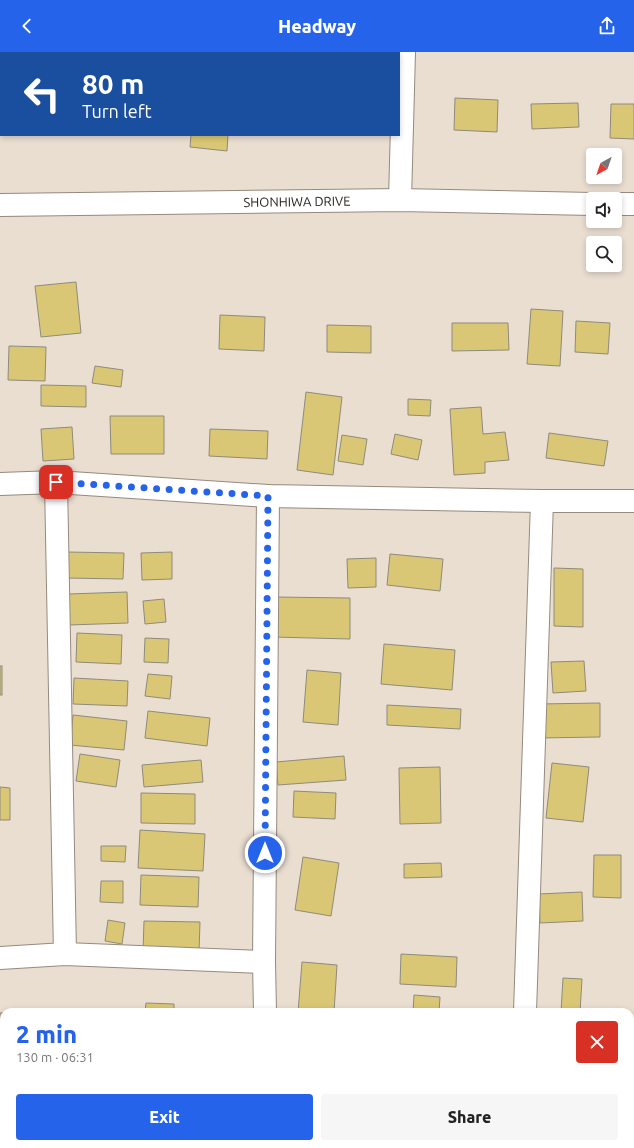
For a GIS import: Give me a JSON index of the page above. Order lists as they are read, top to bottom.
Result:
{
  "streets": {
    "street": ["SHONHIWA DRIVE"]
  },
  "north": "bottom left",
  "page": {
    "header": "Headway",
    "turn": ["80 m", "Turn left"],
    "heading": ["2 min", "130 m · 06:31"],
    "buttons": ["Exit", "Share"]
  }
}
